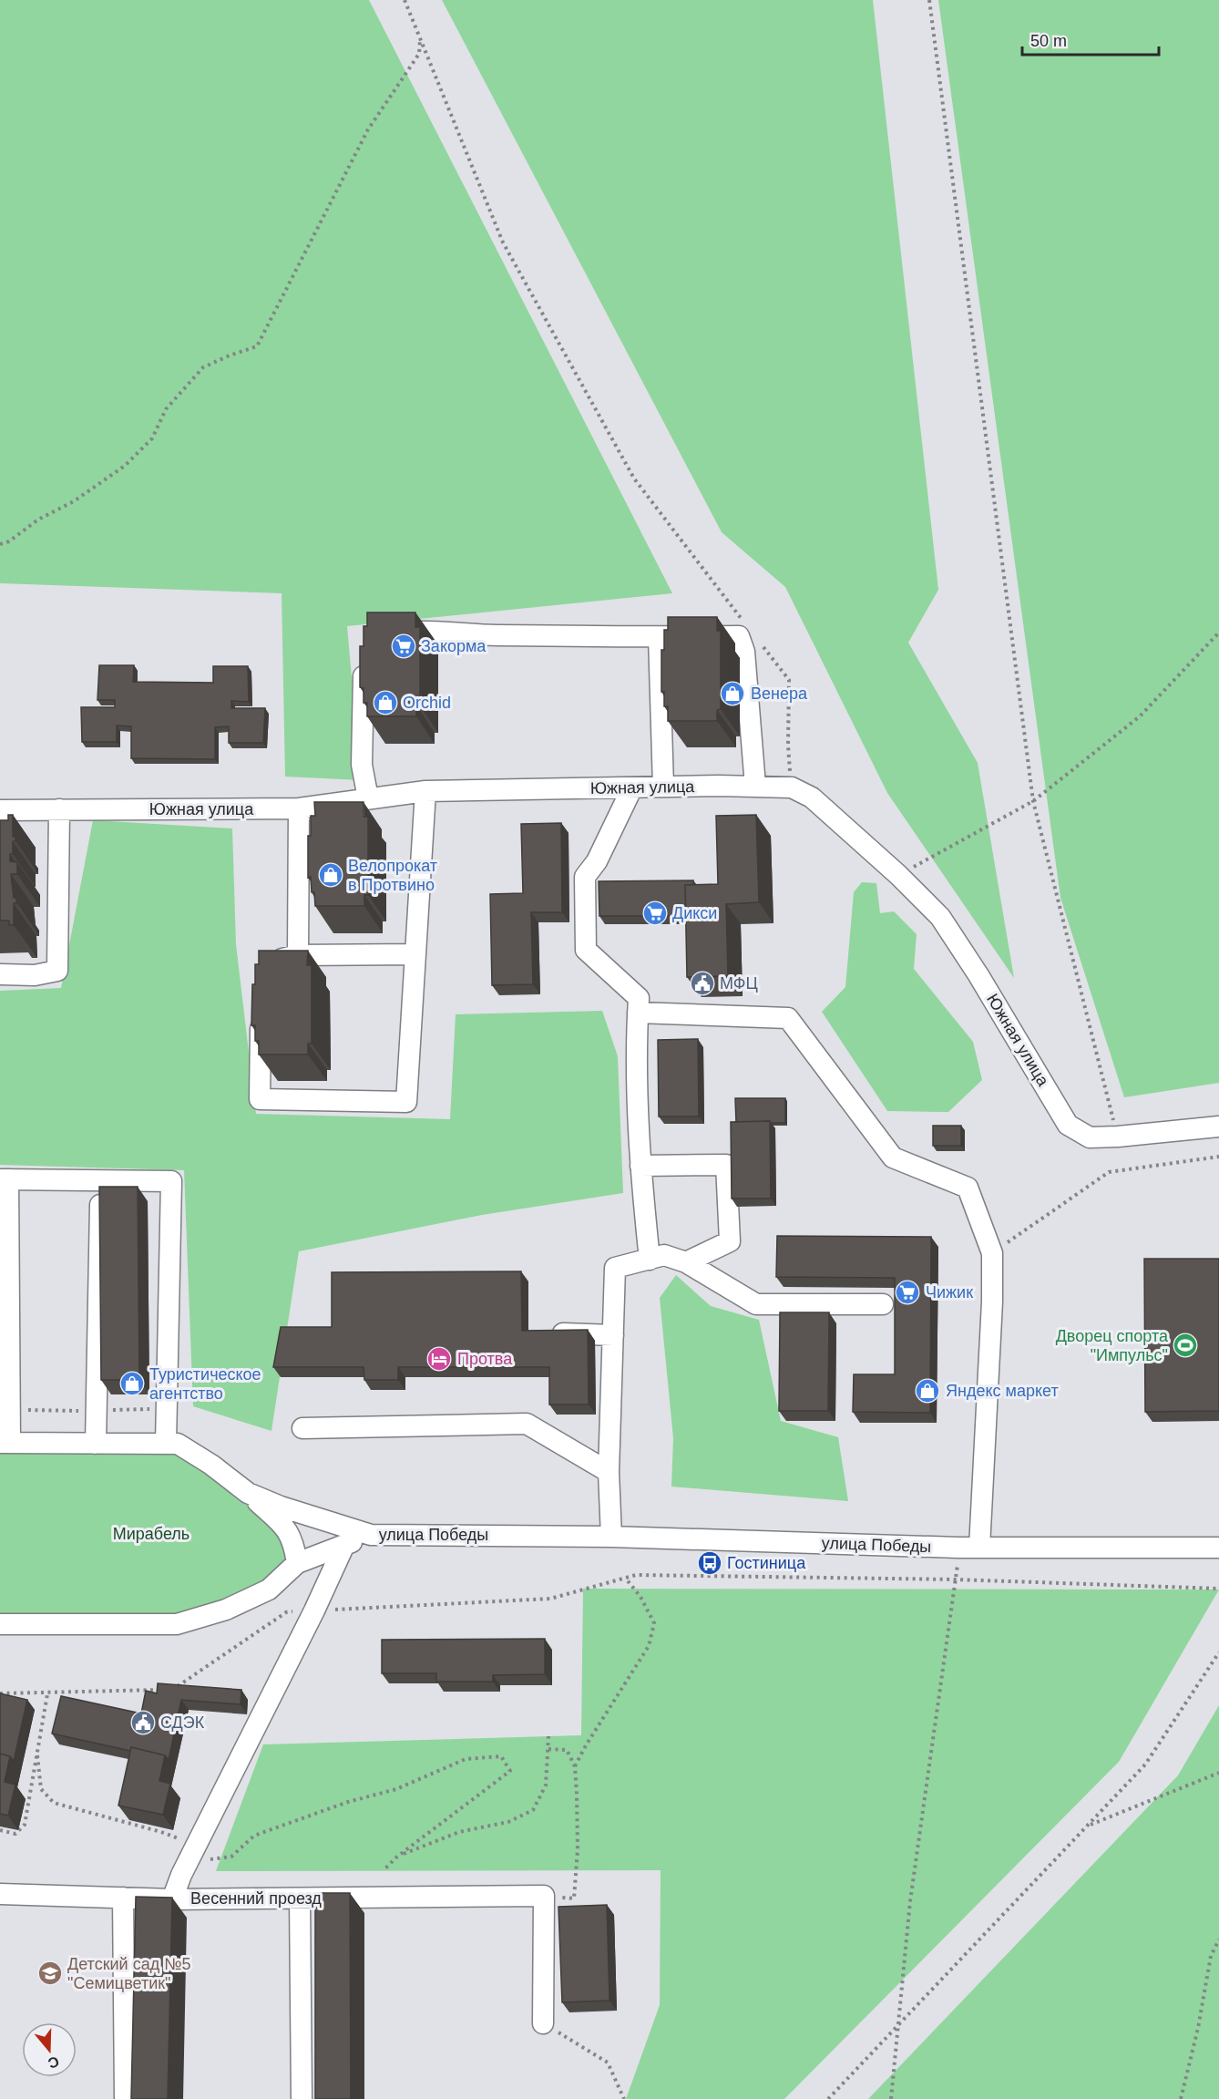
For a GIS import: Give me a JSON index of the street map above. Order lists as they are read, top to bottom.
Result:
{
  "streets": {
    "street": ["Южная улица", "улица Победы", "Весенний проезд"]
  },
  "parks": ["Мирабель"],
  "places": {
    "supermarket": ["Закорма", "Дикси", "Чижик"],
    "shop": [
      "Венера",
      "Orchid",
      "Велопрокат в Протвино",
      "Туристическое агентство",
      "Яндекс маркет"
    ],
    "public building": ["МФЦ", "СДЭК"],
    "sports": ["Дворец спорта \"Импульс\""],
    "hotel": ["Протва"],
    "bus stop": ["Гостиница"],
    "school or university": ["Детский сад №5 \"Семицветик\""]
  },
  "scale_bar": "50 m",
  "north": "bottom"
}
